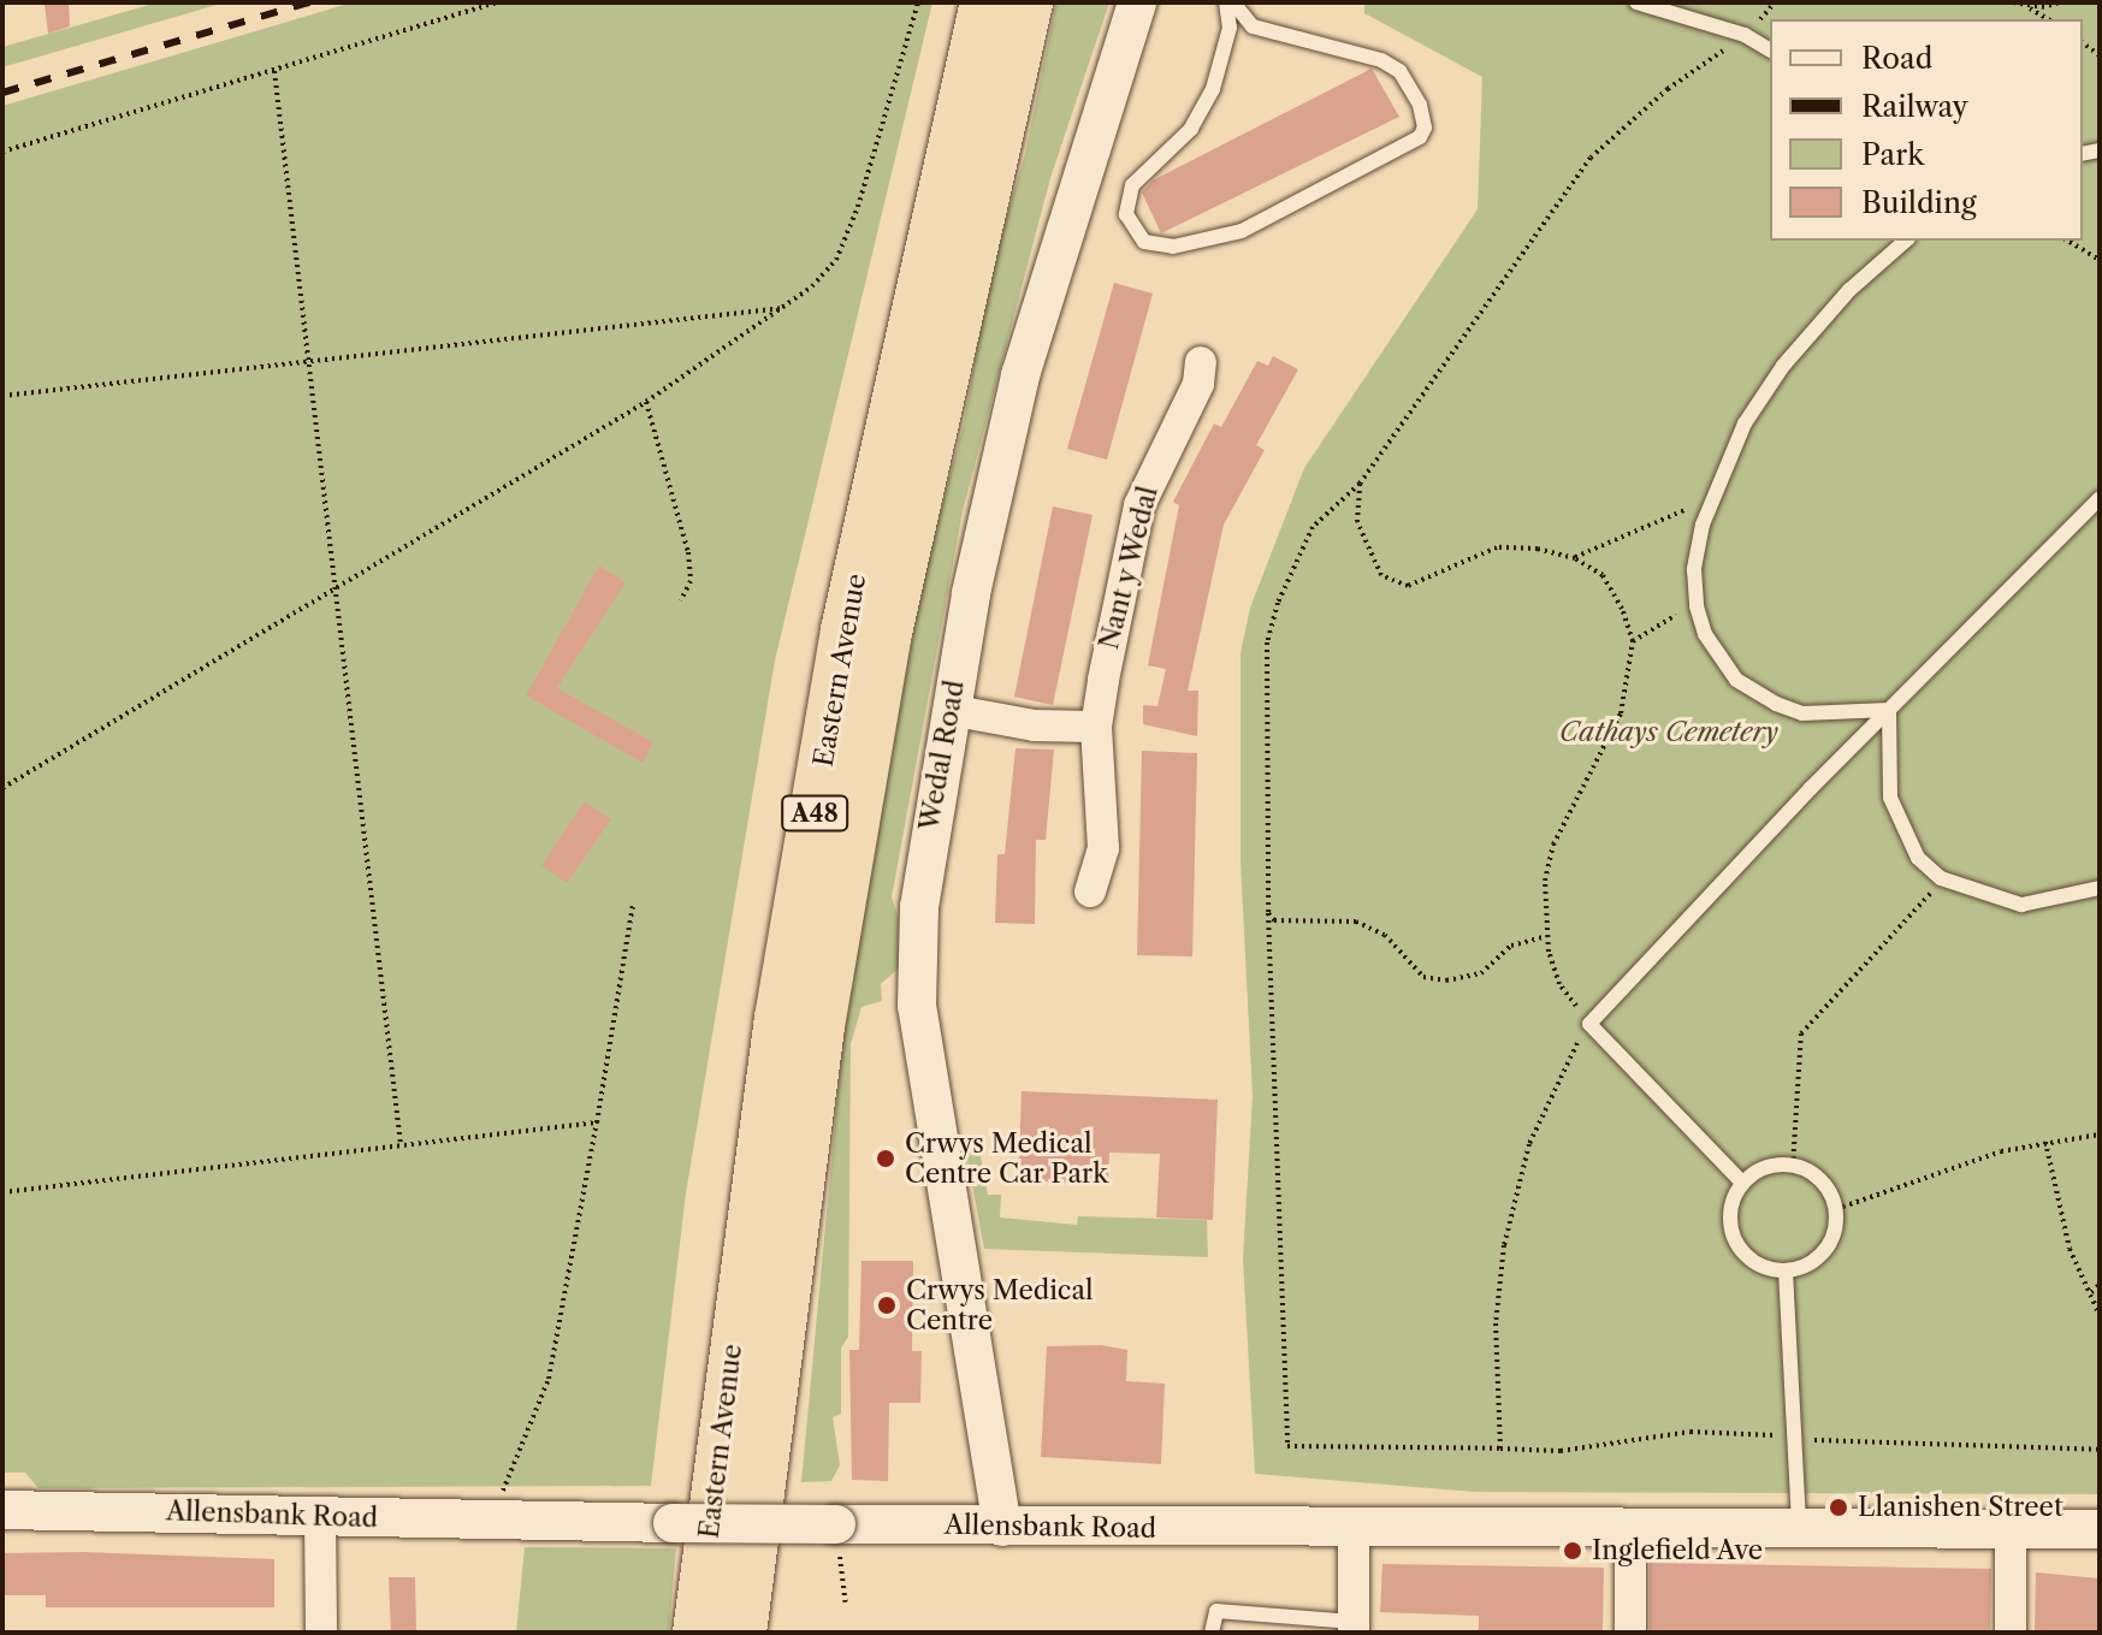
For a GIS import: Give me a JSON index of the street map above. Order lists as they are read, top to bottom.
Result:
{
  "streets": {
    "highway": ["Eastern Avenue", "A48"],
    "street": ["Nant y Wedal", "Wedal Road", "Allensbank Road"]
  },
  "crossings": [
    ["Wedal Road", "Allensbank Road"]
  ],
  "parks": ["Cathays Cemetery"],
  "places": [
    "Crwys Medical Centre Car Park",
    "Crwys Medical Centre",
    "Llanishen Street",
    "Inglefield Ave"
  ],
  "legend": [
    "Road",
    "Railway",
    "Park",
    "Building"
  ]
}
